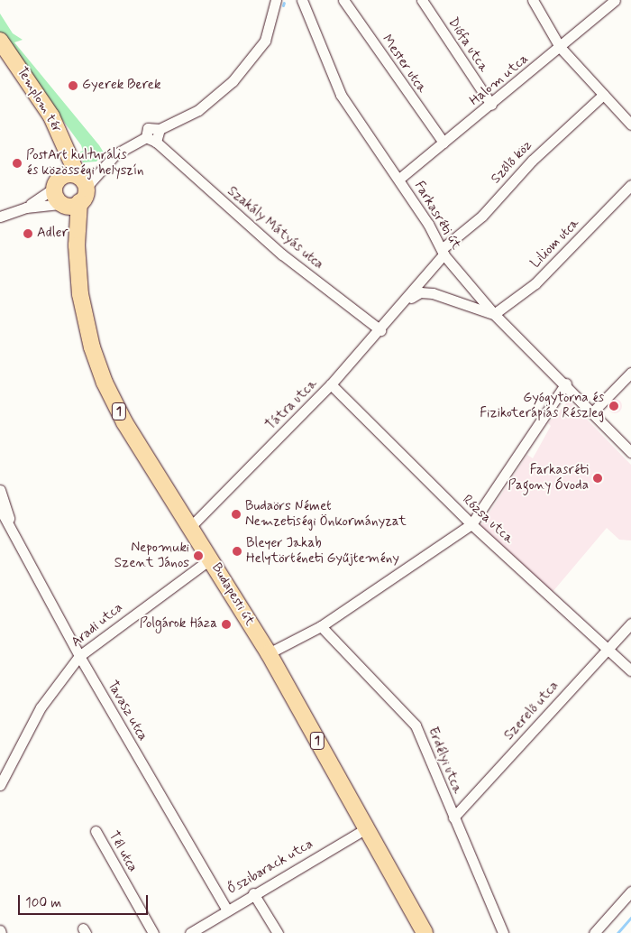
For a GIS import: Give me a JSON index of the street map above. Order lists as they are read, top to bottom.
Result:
{
  "streets": {
    "main road": ["Templom tér", "1", "Budapesti út"],
    "street": [
      "Diófa utca",
      "Mester utca",
      "Halom utca",
      "Szőlő köz",
      "Farkasréti út",
      "Szakály Mátyás utca",
      "Liliom utca",
      "Tátra utca",
      "Rózsa utca",
      "Aradi utca",
      "Tavasz utca",
      "Szerelő utca",
      "Erdélyi utca",
      "Tél utca",
      "Őszibarack utca"
    ]
  },
  "crossings": [
    ["Diófa utca", "Halom utca"],
    ["Mester utca", "Halom utca"],
    ["Halom utca", "Farkasréti út"],
    ["Templom tér", "1"],
    ["Templom tér", "Budapesti út"],
    ["Szőlő köz", "Farkasréti út"],
    ["Szőlő köz", "Tátra utca"],
    ["Farkasréti út", "Tátra utca"],
    ["Szakály Mátyás utca", "Tátra utca"],
    ["Liliom utca", "Tátra utca"],
    ["Tátra utca", "Rózsa utca"],
    ["Tátra utca", "Budapesti út"],
    ["1", "Budapesti út"],
    ["Rózsa utca", "Szerelő utca"],
    ["Budapesti út", "Aradi utca"],
    ["Budapesti út", "Őszibarack utca"],
    ["Aradi utca", "Tavasz utca"],
    ["Tavasz utca", "Őszibarack utca"],
    ["Szerelő utca", "Erdélyi utca"]
  ],
  "places": [
    "Gyerek Berek",
    "PostArt kulturális és közösségi helyszín",
    "Adler",
    "Gyógytorna és Fizikoterápiás Részleg",
    "Farkasréti Pagony Óvoda",
    "Budaörs Német Nemzetiségi Önkormányzat",
    "Bleyer Jakab Helytörténeti Gyűjtemény",
    "Nepomuki Szent János",
    "Polgárok Háza"
  ],
  "scale_bar": "100 m"
}
